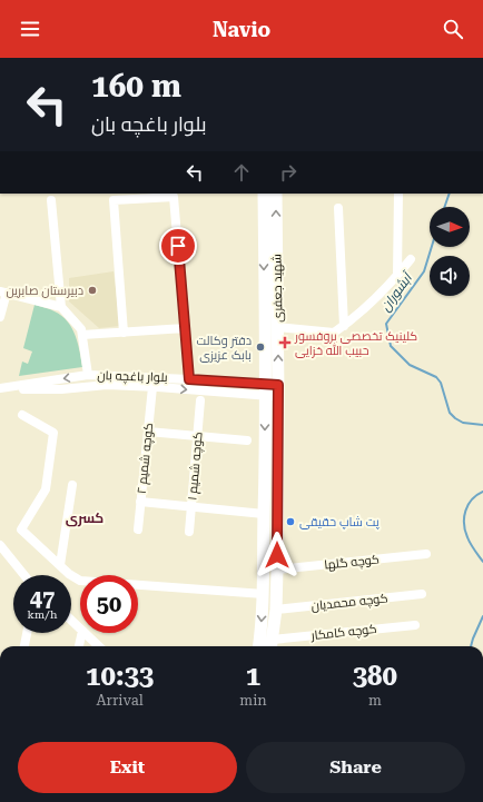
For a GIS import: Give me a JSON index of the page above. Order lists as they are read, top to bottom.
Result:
{
  "streets": {
    "main road": ["شهید جعفری"],
    "street": [
      "بلوار باغچه بان",
      "کوچه شمیم ۲",
      "کوچه شمیم ۱",
      "کوچه گلها",
      "کوچه محمدیان",
      "کوچه کامکار"
    ]
  },
  "crossings": [
    ["شهید جعفری", "بلوار باغچه بان"],
    ["شهید جعفری", "کوچه گلها"],
    ["شهید جعفری", "کوچه محمدیان"],
    ["شهید جعفری", "کوچه کامکار"],
    ["بلوار باغچه بان", "کوچه شمیم ۲"]
  ],
  "districts": ["کسری"],
  "water": ["آبشوران"],
  "places": {
    "other": ["دبیرستان صابرین", "دفتر وکالت بابک عزیزی", "پت شاپ حقیقی"],
    "health": ["کلینیک تخصصی پروفسور حبیب الله خزایی"]
  },
  "north": "right",
  "page": {
    "header": "Navio",
    "turn": ["160 m", "بلوار باغچه بان"],
    "speed": "47 km/h",
    "limit": "50",
    "eta": [
      "10:33",
      "Arrival",
      "1",
      "min",
      "380",
      "m"
    ],
    "buttons": ["Exit", "Share"]
  }
}
